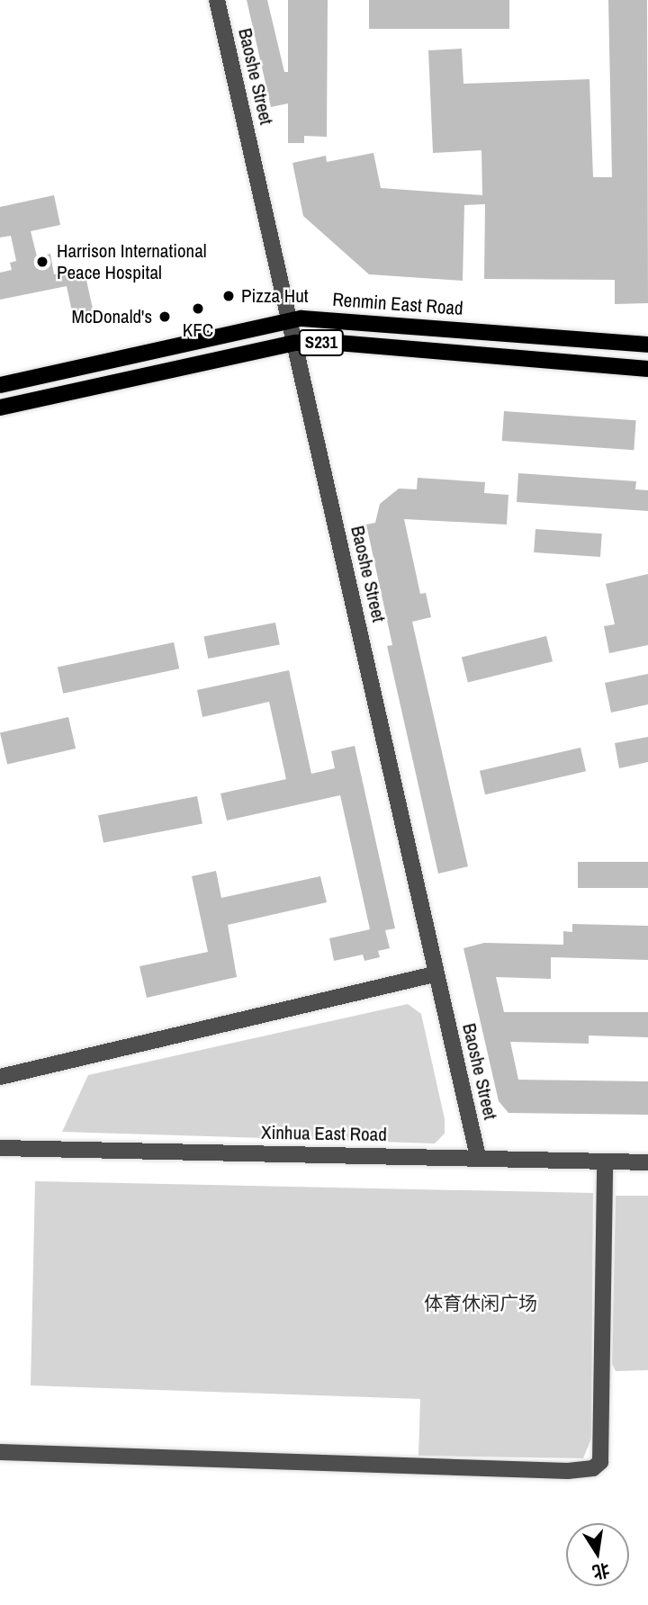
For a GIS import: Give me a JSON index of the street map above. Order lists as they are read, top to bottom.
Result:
{
  "streets": {
    "main road": ["Renmin East Road", "S231"],
    "street": ["Baoshe Street", "Xinhua East Road"]
  },
  "crossings": [
    ["Baoshe Street", "Renmin East Road"],
    ["Baoshe Street", "S231"],
    ["Baoshe Street", "Xinhua East Road"]
  ],
  "parks": ["体育休闲广场"],
  "places": [
    "Harrison International Peace Hospital",
    "Pizza Hut",
    "KFC",
    "McDonald's"
  ],
  "north": "bottom"
}
